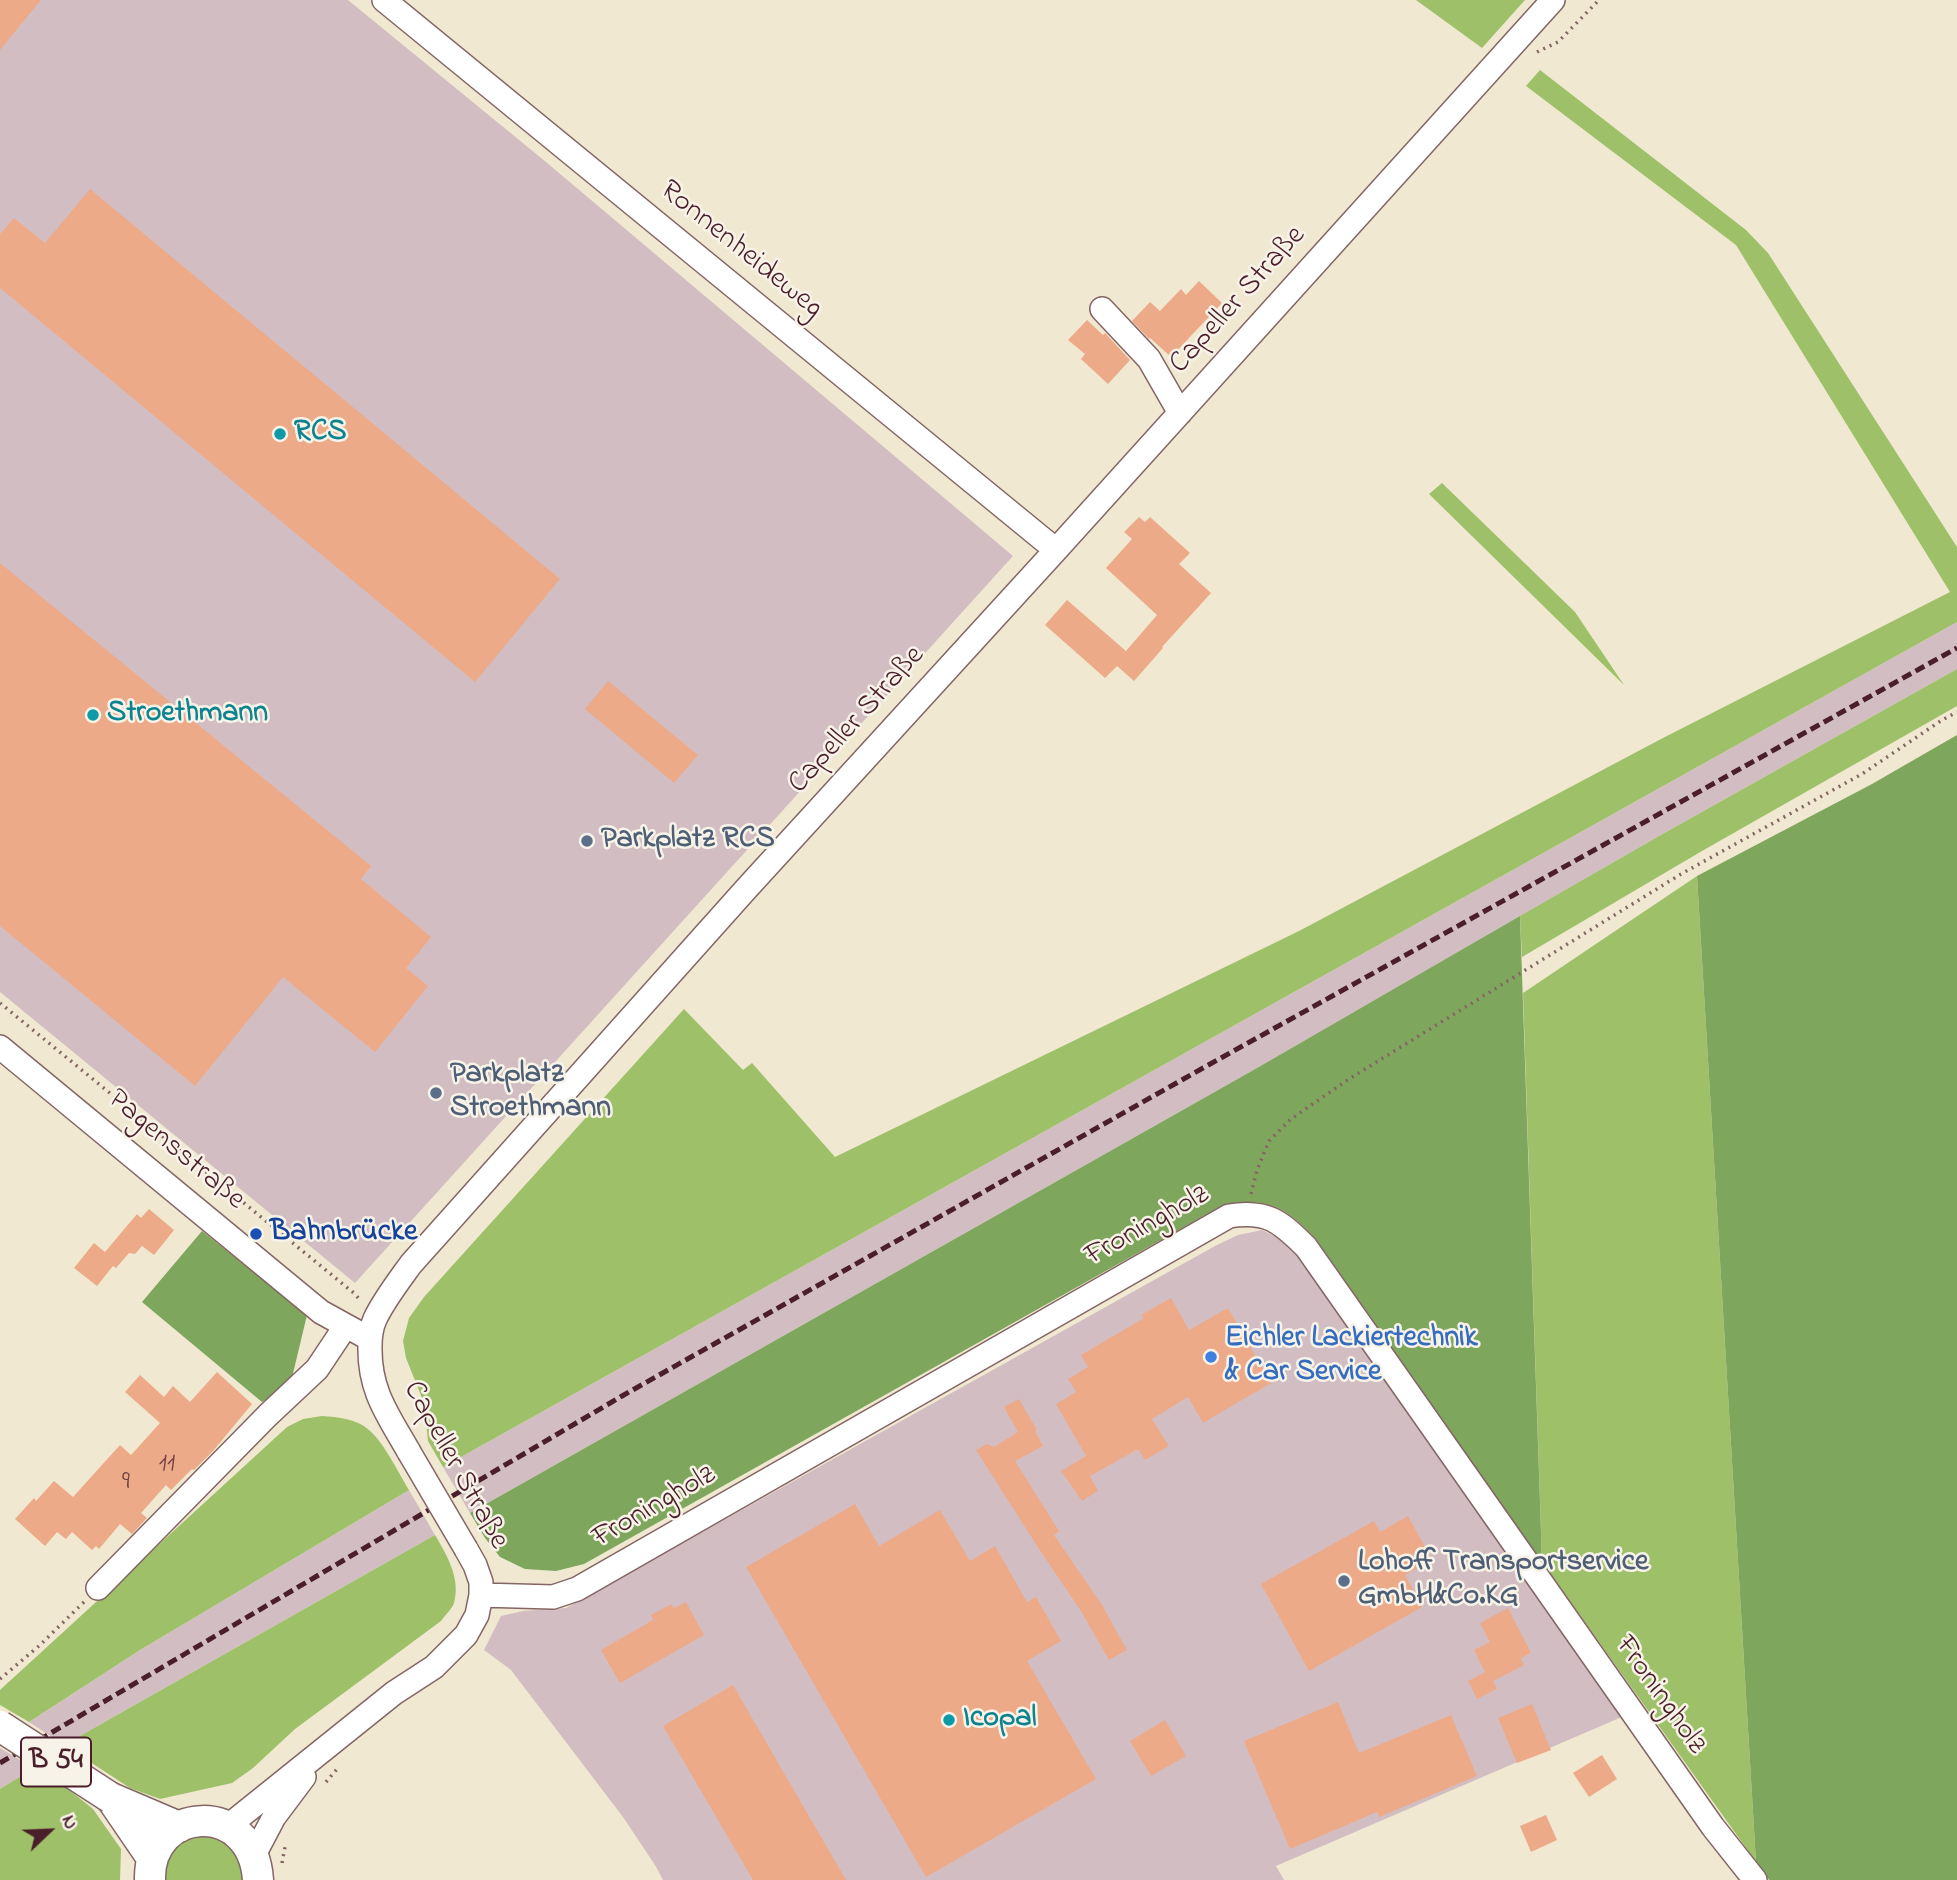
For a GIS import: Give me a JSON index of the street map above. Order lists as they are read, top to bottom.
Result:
{
  "streets": {
    "main road": ["B 54"],
    "street": [
      "Ronnenheideweg",
      "Capeller Straße",
      "Pagensstraße",
      "Froningholz"
    ]
  },
  "crossings": [
    ["Ronnenheideweg", "Capeller Straße"],
    ["Capeller Straße", "Pagensstraße"],
    ["Capeller Straße", "Froningholz"]
  ],
  "places": [
    "RCS",
    "Stroethmann",
    "Parkplatz RCS",
    "Parkplatz Stroethmann",
    "Bahnbrücke",
    "Eichler Lackiertechnik & Car Service",
    "Lohoff Transportservice GmbH&Co.KG",
    "Icopal"
  ],
  "house_numbers": ["11", "9"],
  "north": "top right"
}
